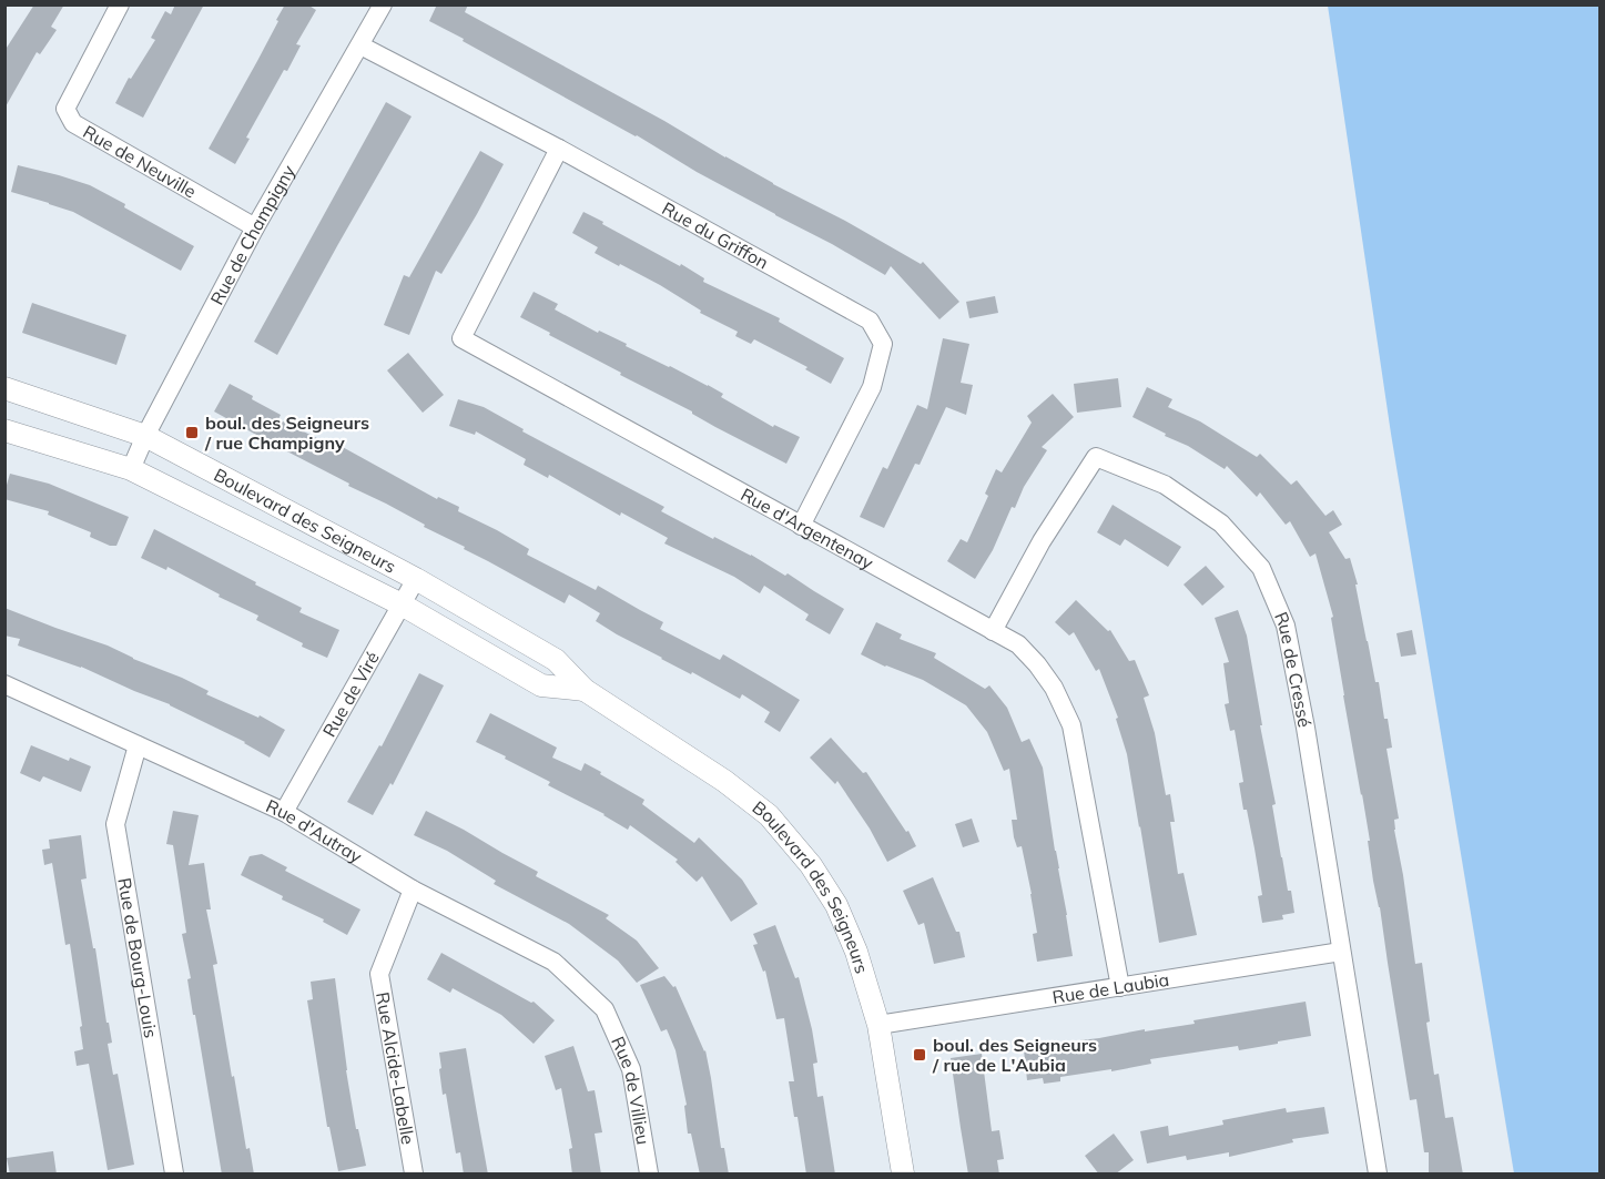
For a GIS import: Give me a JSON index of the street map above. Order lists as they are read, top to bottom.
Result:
{
  "streets": {
    "street": [
      "Rue de Neuville",
      "Rue de Champigny",
      "Rue du Griffon",
      "Boulevard des Seigneurs",
      "Rue d'Argentenay",
      "Rue de Cressé",
      "Rue de Viré",
      "Rue d'Autray",
      "Rue de Bourg-Louis",
      "Rue de Laubia",
      "Rue Alcide-Labelle",
      "Rue de Villieu"
    ]
  },
  "crossings": [
    ["Rue de Neuville", "Rue de Champigny"],
    ["Rue de Champigny", "Rue du Griffon"],
    ["Rue de Champigny", "Boulevard des Seigneurs"],
    ["Rue du Griffon", "Rue d'Argentenay"],
    ["Boulevard des Seigneurs", "Rue de Viré"],
    ["Boulevard des Seigneurs", "Rue de Laubia"],
    ["Rue d'Argentenay", "Rue de Cressé"],
    ["Rue d'Argentenay", "Rue de Laubia"],
    ["Rue de Cressé", "Rue de Laubia"],
    ["Rue de Viré", "Rue d'Autray"],
    ["Rue d'Autray", "Rue de Bourg-Louis"],
    ["Rue d'Autray", "Rue Alcide-Labelle"],
    ["Rue d'Autray", "Rue de Villieu"]
  ],
  "places": {
    "transit": ["boul. des Seigneurs / rue Champigny", "boul. des Seigneurs / rue de L'Aubia"]
  }
}
